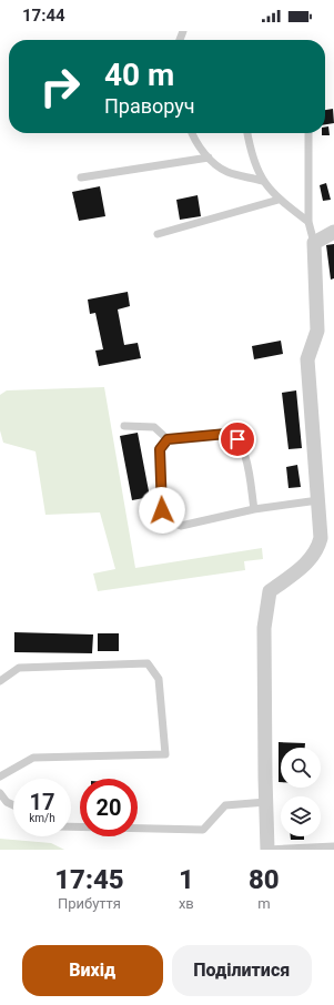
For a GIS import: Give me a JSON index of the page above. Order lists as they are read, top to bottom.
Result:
{
  "page": {
    "status": "17:44",
    "turn": ["40 m", "Праворуч"],
    "speed": "17 km/h",
    "limit": "20",
    "eta": [
      "17:45",
      "Прибуття",
      "1",
      "хв",
      "80",
      "m"
    ],
    "buttons": ["Вихід", "Поділитися"]
  }
}
